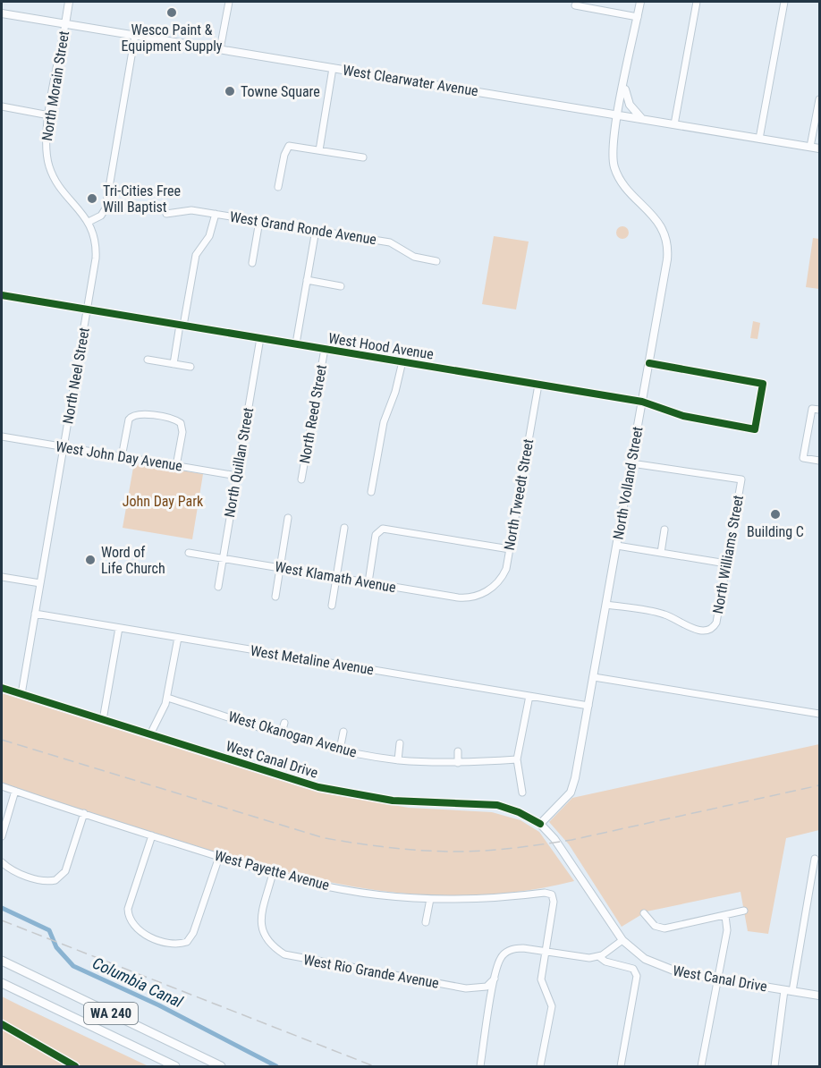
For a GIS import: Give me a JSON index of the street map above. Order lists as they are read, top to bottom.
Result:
{
  "streets": {
    "highway": ["WA 240"],
    "main road": [
      "West Clearwater Avenue",
      "North Morain Street",
      "North Volland Street",
      "West Canal Drive"
    ],
    "street": [
      "West Grand Ronde Avenue",
      "West Hood Avenue",
      "North Neel Street",
      "North Reed Street",
      "West John Day Avenue",
      "North Quillan Street",
      "North Tweedt Street",
      "North Williams Street",
      "West Klamath Avenue",
      "West Metaline Avenue",
      "West Okanogan Avenue",
      "West Payette Avenue",
      "West Rio Grande Avenue"
    ]
  },
  "crossings": [
    ["West Clearwater Avenue", "North Morain Street"],
    ["West Clearwater Avenue", "North Volland Street"],
    ["North Morain Street", "North Neel Street"],
    ["West Hood Avenue", "North Neel Street"],
    ["West Hood Avenue", "North Reed Street"],
    ["West Hood Avenue", "North Quillan Street"],
    ["West Hood Avenue", "North Volland Street"],
    ["West Hood Avenue", "North Tweedt Street"],
    ["North Neel Street", "West John Day Avenue"],
    ["North Neel Street", "West Metaline Avenue"],
    ["North Neel Street", "West Canal Drive"],
    ["West John Day Avenue", "North Quillan Street"],
    ["North Quillan Street", "West Klamath Avenue"],
    ["North Volland Street", "North Williams Street"],
    ["North Volland Street", "West Metaline Avenue"],
    ["North Volland Street", "West Canal Drive"],
    ["North Tweedt Street", "West Klamath Avenue"],
    ["West Payette Avenue", "West Rio Grande Avenue"]
  ],
  "water": ["Columbia Canal"],
  "parks": ["John Day Park"],
  "places": [
    "Wesco Paint & Equipment Supply",
    "Towne Square",
    "Tri-Cities Free Will Baptist",
    "Building C",
    "Word of Life Church"
  ]
}
